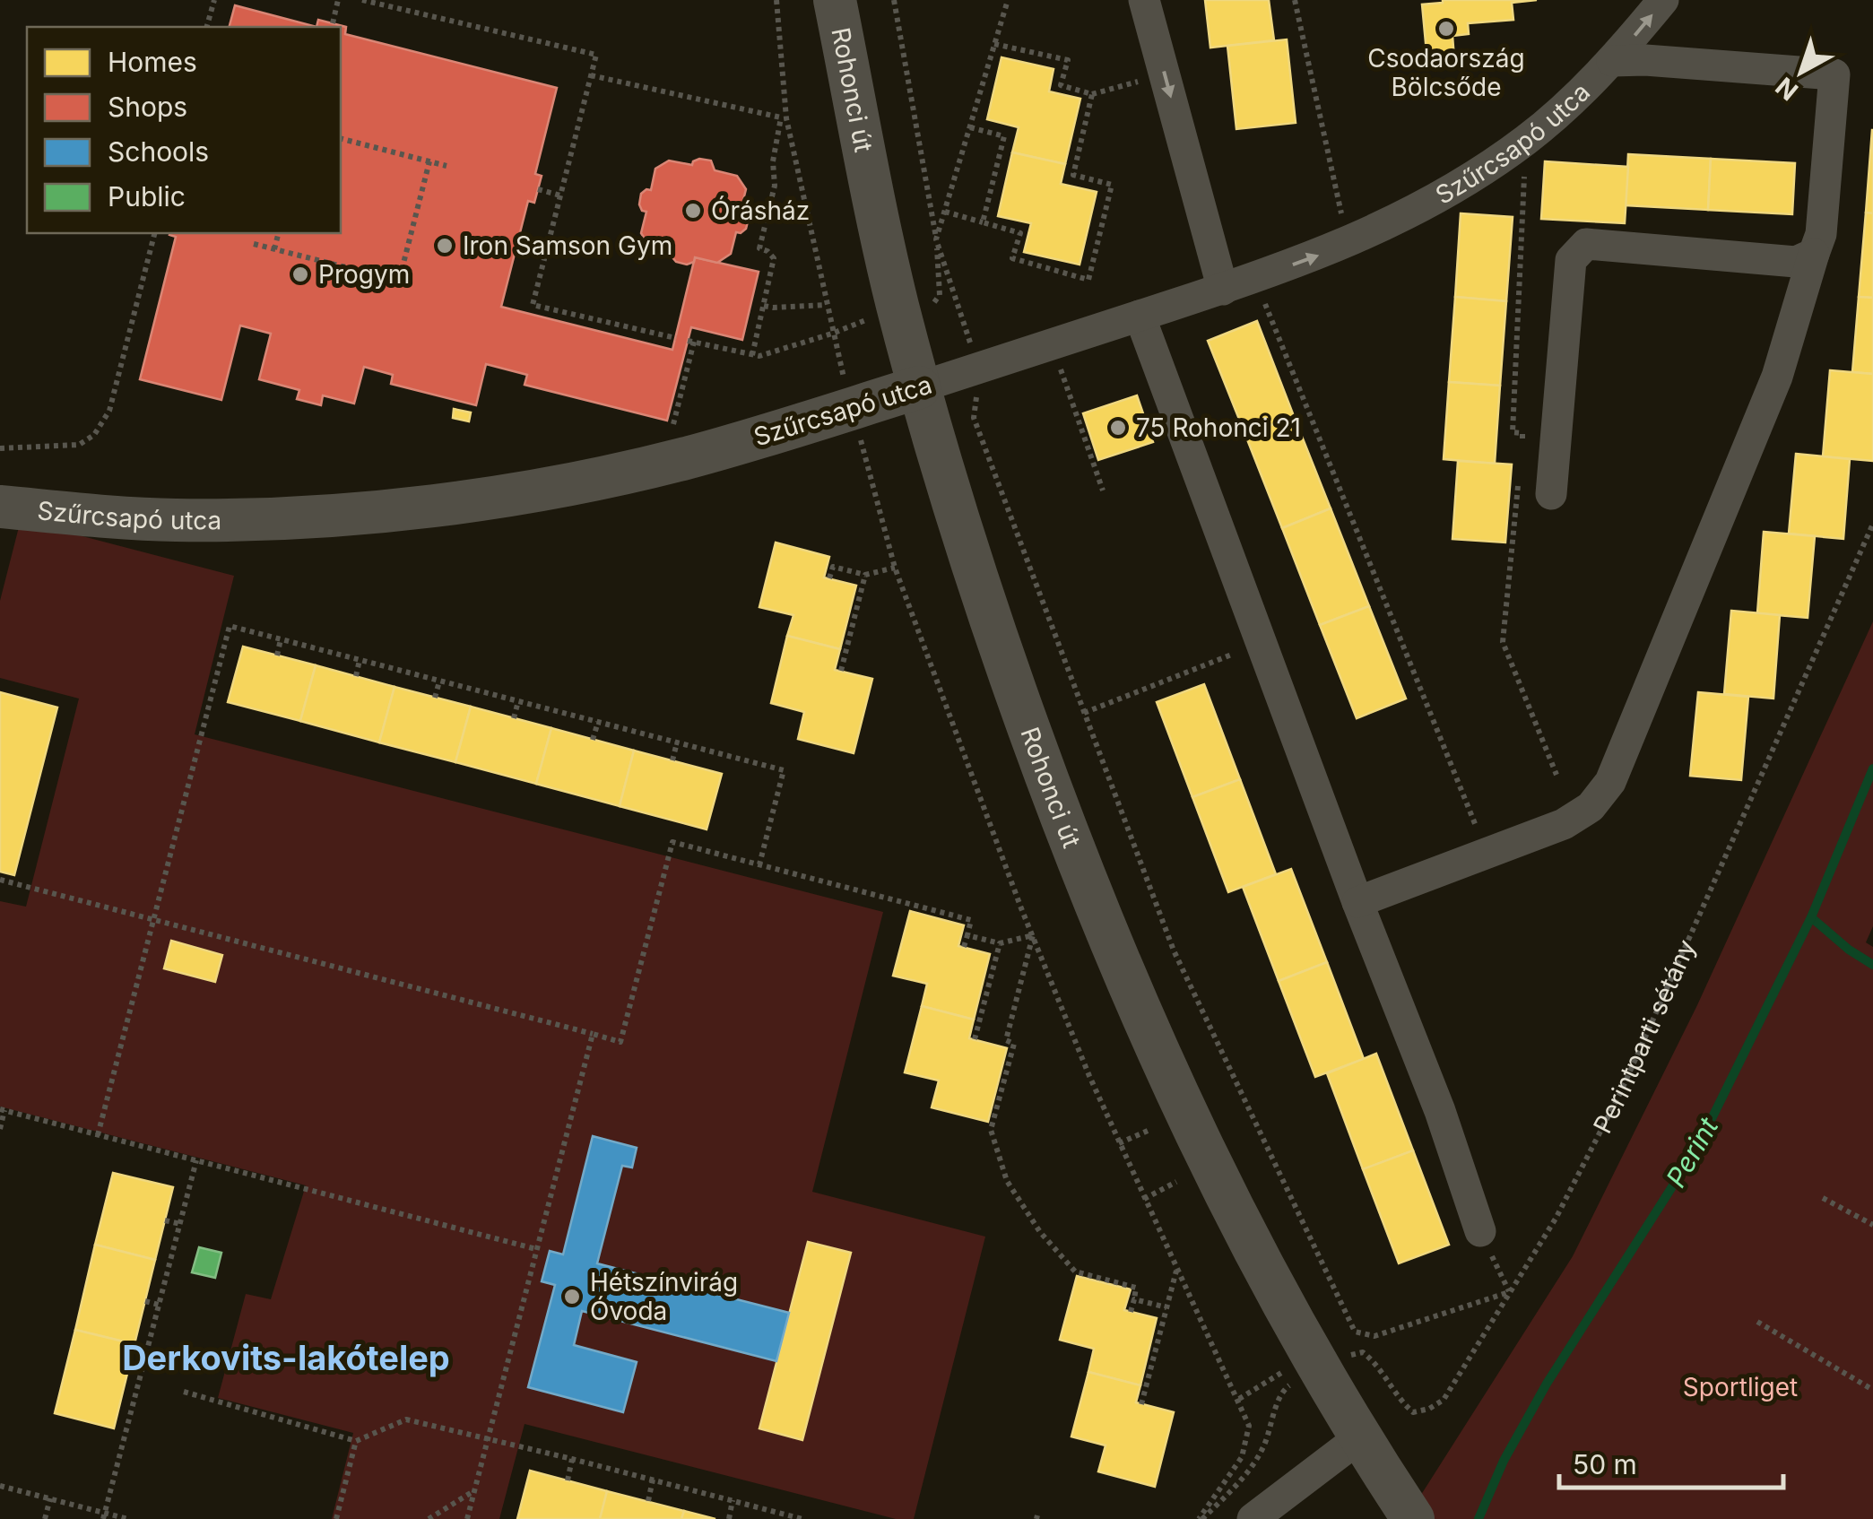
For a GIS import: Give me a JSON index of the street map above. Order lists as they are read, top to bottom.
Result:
{
  "streets": {
    "main road": ["Rohonci út", "Szűrcsapó utca"],
    "path": ["Perintparti sétány"]
  },
  "crossings": [
    ["Rohonci út", "Szűrcsapó utca"]
  ],
  "districts": ["Derkovits-lakótelep"],
  "water": ["Perint"],
  "parks": ["Sportliget"],
  "places": [
    "Csodaország Bölcsőde",
    "Órásház",
    "Iron Samson Gym",
    "Progym",
    "75 Rohonci 21",
    "Hétszínvirág Óvoda"
  ],
  "legend": [
    "Homes",
    "Shops",
    "Schools",
    "Public"
  ],
  "scale_bar": "50 m",
  "north": "bottom left"
}
